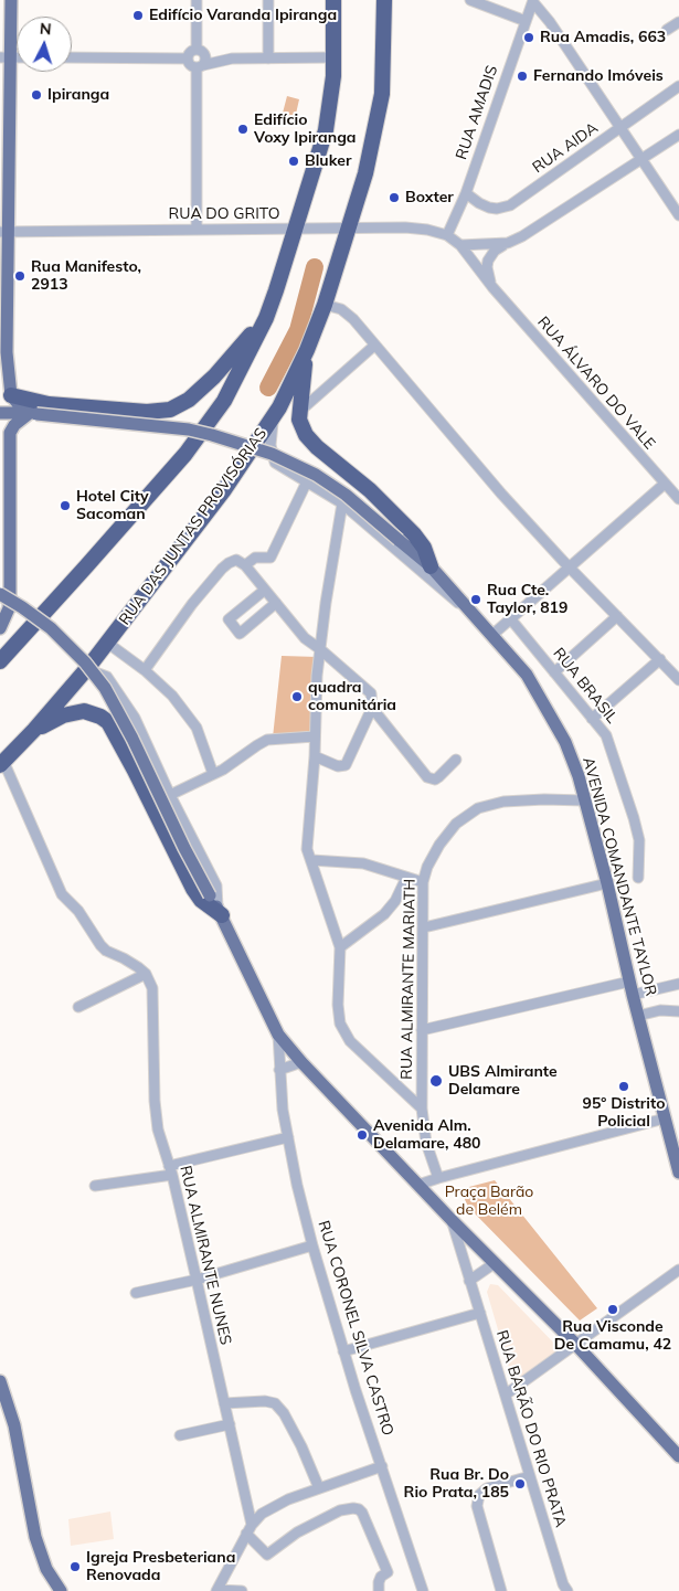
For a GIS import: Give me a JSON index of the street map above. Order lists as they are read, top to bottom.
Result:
{
  "streets": {
    "highway": ["RUA DAS JUNTAS PROVISÓRIAS"],
    "main road": ["AVENIDA COMANDANTE TAYLOR"],
    "street": [
      "RUA AMADIS",
      "RUA AIDA",
      "RUA DO GRITO",
      "RUA ÁLVARO DO VALE",
      "RUA BRASIL",
      "RUA ALMIRANTE MARIATH",
      "RUA ALMIRANTE NUNES",
      "RUA CORONEL SILVA CASTRO",
      "RUA BARÃO DO RIO PRATA"
    ]
  },
  "crossings": [
    ["RUA AMADIS", "RUA AIDA"],
    ["RUA AMADIS", "RUA DO GRITO"],
    ["RUA AMADIS", "RUA ÁLVARO DO VALE"],
    ["RUA DO GRITO", "RUA ÁLVARO DO VALE"],
    ["RUA DO GRITO", "RUA DAS JUNTAS PROVISÓRIAS"],
    ["AVENIDA COMANDANTE TAYLOR", "RUA ALMIRANTE MARIATH"]
  ],
  "parks": ["Praça Barão de Belém"],
  "places": [
    "Edifício Varanda Ipiranga",
    "Rua Amadis, 663",
    "Fernando Imóveis",
    "Ipiranga",
    "Edifício Voxy Ipiranga",
    "Bluker",
    "Boxter",
    "Rua Manifesto, 2913",
    "Hotel City Sacoman",
    "Rua Cte. Taylor, 819",
    "quadra comunitária",
    "UBS Almirante Delamare",
    "95º Distrito Policial",
    "Avenida Alm. Delamare, 480",
    "Rua Visconde De Camamu, 42",
    "Rua Br. Do Rio Prata, 185",
    "Igreja Presbeteriana Renovada"
  ],
  "north": "top"
}
